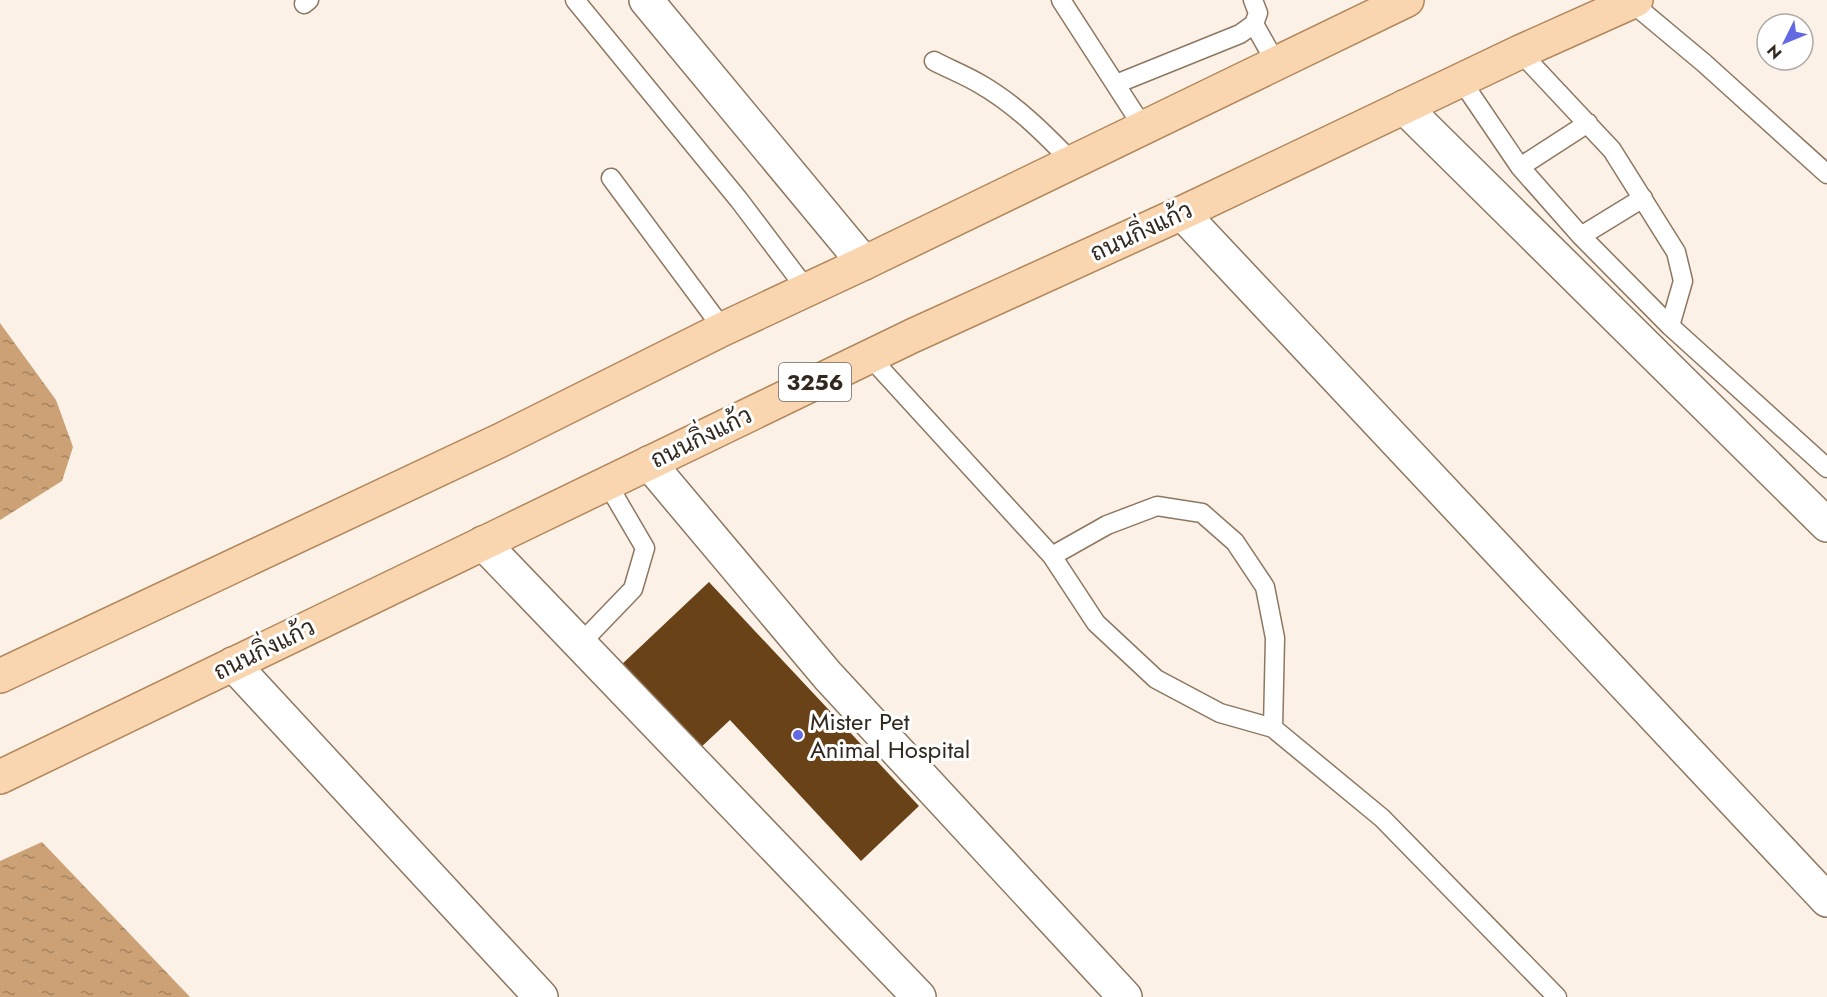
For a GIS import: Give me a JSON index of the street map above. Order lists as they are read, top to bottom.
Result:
{
  "streets": {
    "main road": ["ถนนกิ่งแก้ว", "3256"]
  },
  "places": ["Mister Pet Animal Hospital"],
  "north": "bottom left"
}
